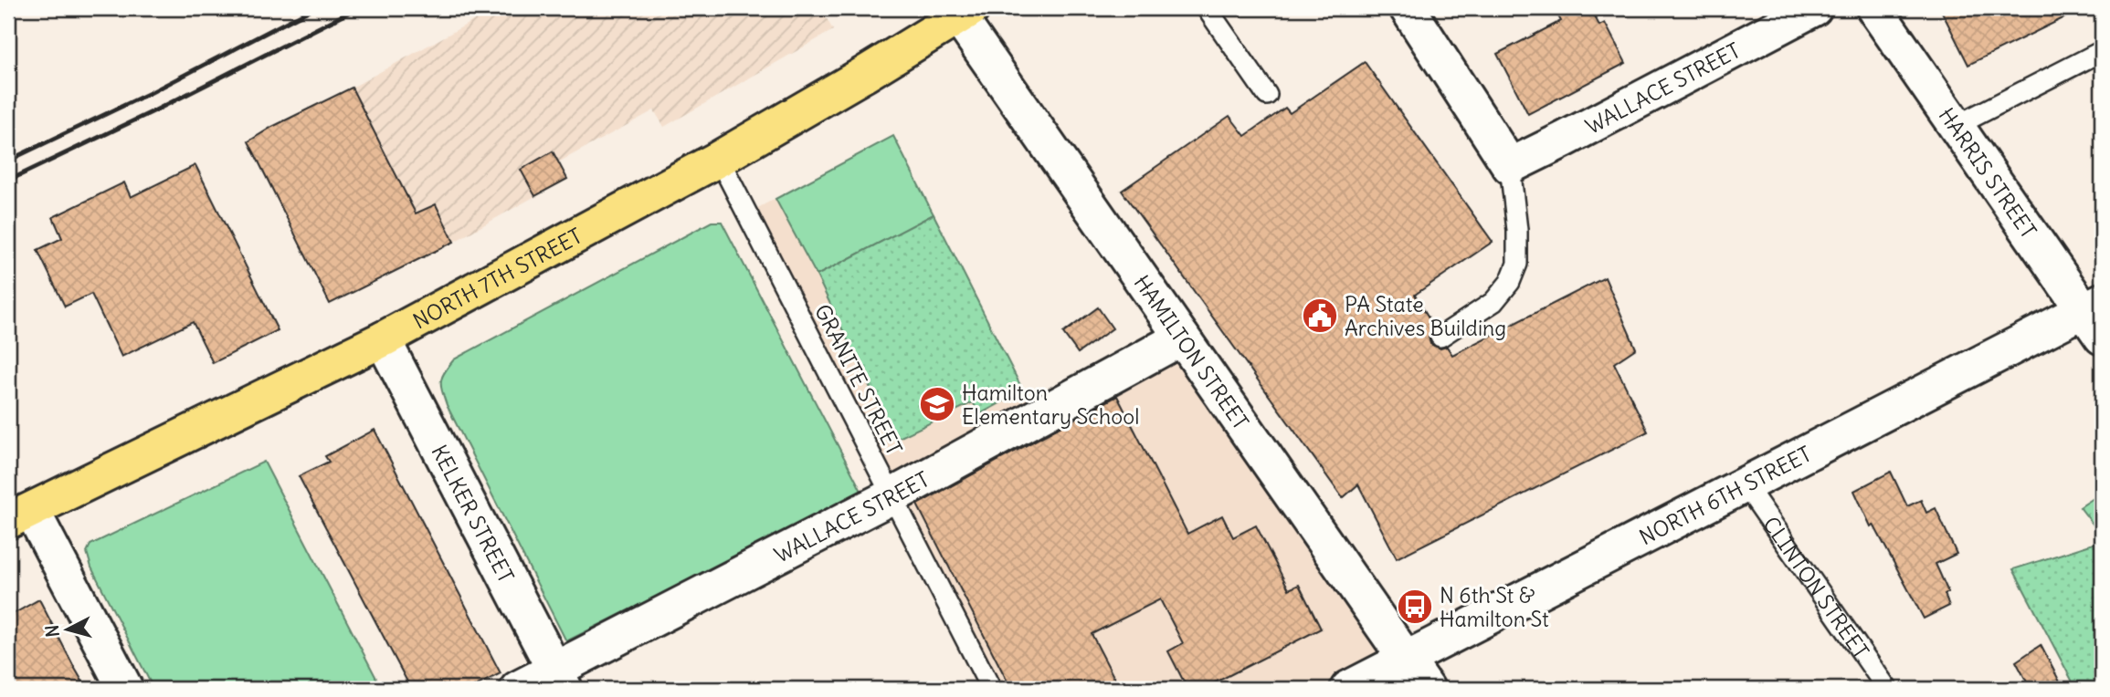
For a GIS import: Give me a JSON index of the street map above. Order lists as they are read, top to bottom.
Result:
{
  "streets": {
    "main road": ["NORTH 7TH STREET"],
    "street": [
      "WALLACE STREET",
      "HARRIS STREET",
      "HAMILTON STREET",
      "NORTH 6TH STREET",
      "KELKER STREET"
    ],
    "lane": ["GRANITE STREET", "CLINTON STREET"]
  },
  "crossings": [
    ["WALLACE STREET", "HAMILTON STREET"],
    ["WALLACE STREET", "GRANITE STREET"],
    ["WALLACE STREET", "KELKER STREET"],
    ["HARRIS STREET", "NORTH 6TH STREET"],
    ["NORTH 7TH STREET", "HAMILTON STREET"],
    ["NORTH 7TH STREET", "GRANITE STREET"],
    ["NORTH 7TH STREET", "KELKER STREET"],
    ["HAMILTON STREET", "NORTH 6TH STREET"],
    ["NORTH 6TH STREET", "CLINTON STREET"]
  ],
  "places": {
    "public building": ["PA State Archives Building"],
    "school or university": ["Hamilton Elementary School"],
    "bus stop": ["N 6th St & Hamilton St"]
  },
  "north": "left"
}
